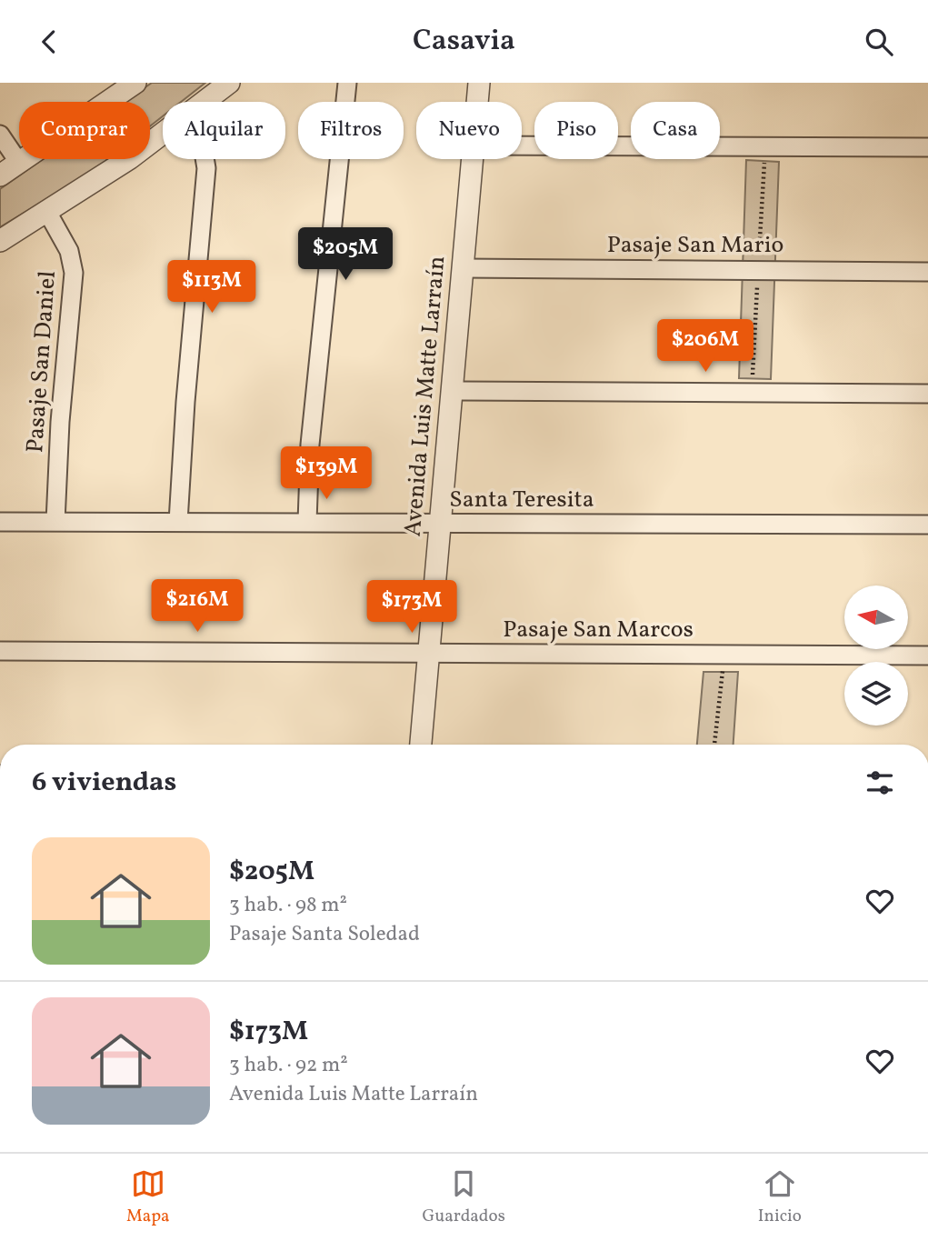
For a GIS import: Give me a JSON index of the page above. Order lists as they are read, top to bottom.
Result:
{
  "streets": {
    "street": [
      "Pasaje San Mario",
      "Pasaje San Daniel",
      "Avenida Luis Matte Larraín",
      "Santa Teresita",
      "Pasaje San Marcos"
    ]
  },
  "crossings": [
    ["Pasaje San Mario", "Avenida Luis Matte Larraín"],
    ["Pasaje San Daniel", "Santa Teresita"],
    ["Avenida Luis Matte Larraín", "Santa Teresita"],
    ["Avenida Luis Matte Larraín", "Pasaje San Marcos"]
  ],
  "north": "left",
  "page": {
    "header": "Casavia",
    "chip": [
      "Comprar",
      "Alquilar",
      "Filtros",
      "Nuevo",
      "Piso",
      "Casa"
    ],
    "price": [
      "$205M",
      "$113M",
      "$206M",
      "$139M",
      "$216M",
      "$173M"
    ],
    "heading": "6 viviendas",
    "list": [
      {
        "name": "$205M",
        "note": "3 hab. · 98 m² · Pasaje Santa Soledad"
      },
      {
        "name": "$173M",
        "note": "3 hab. · 92 m² · Avenida Luis Matte Larraín"
      }
    ],
    "tabs": ["Mapa", "Guardados", "Inicio"]
  }
}
